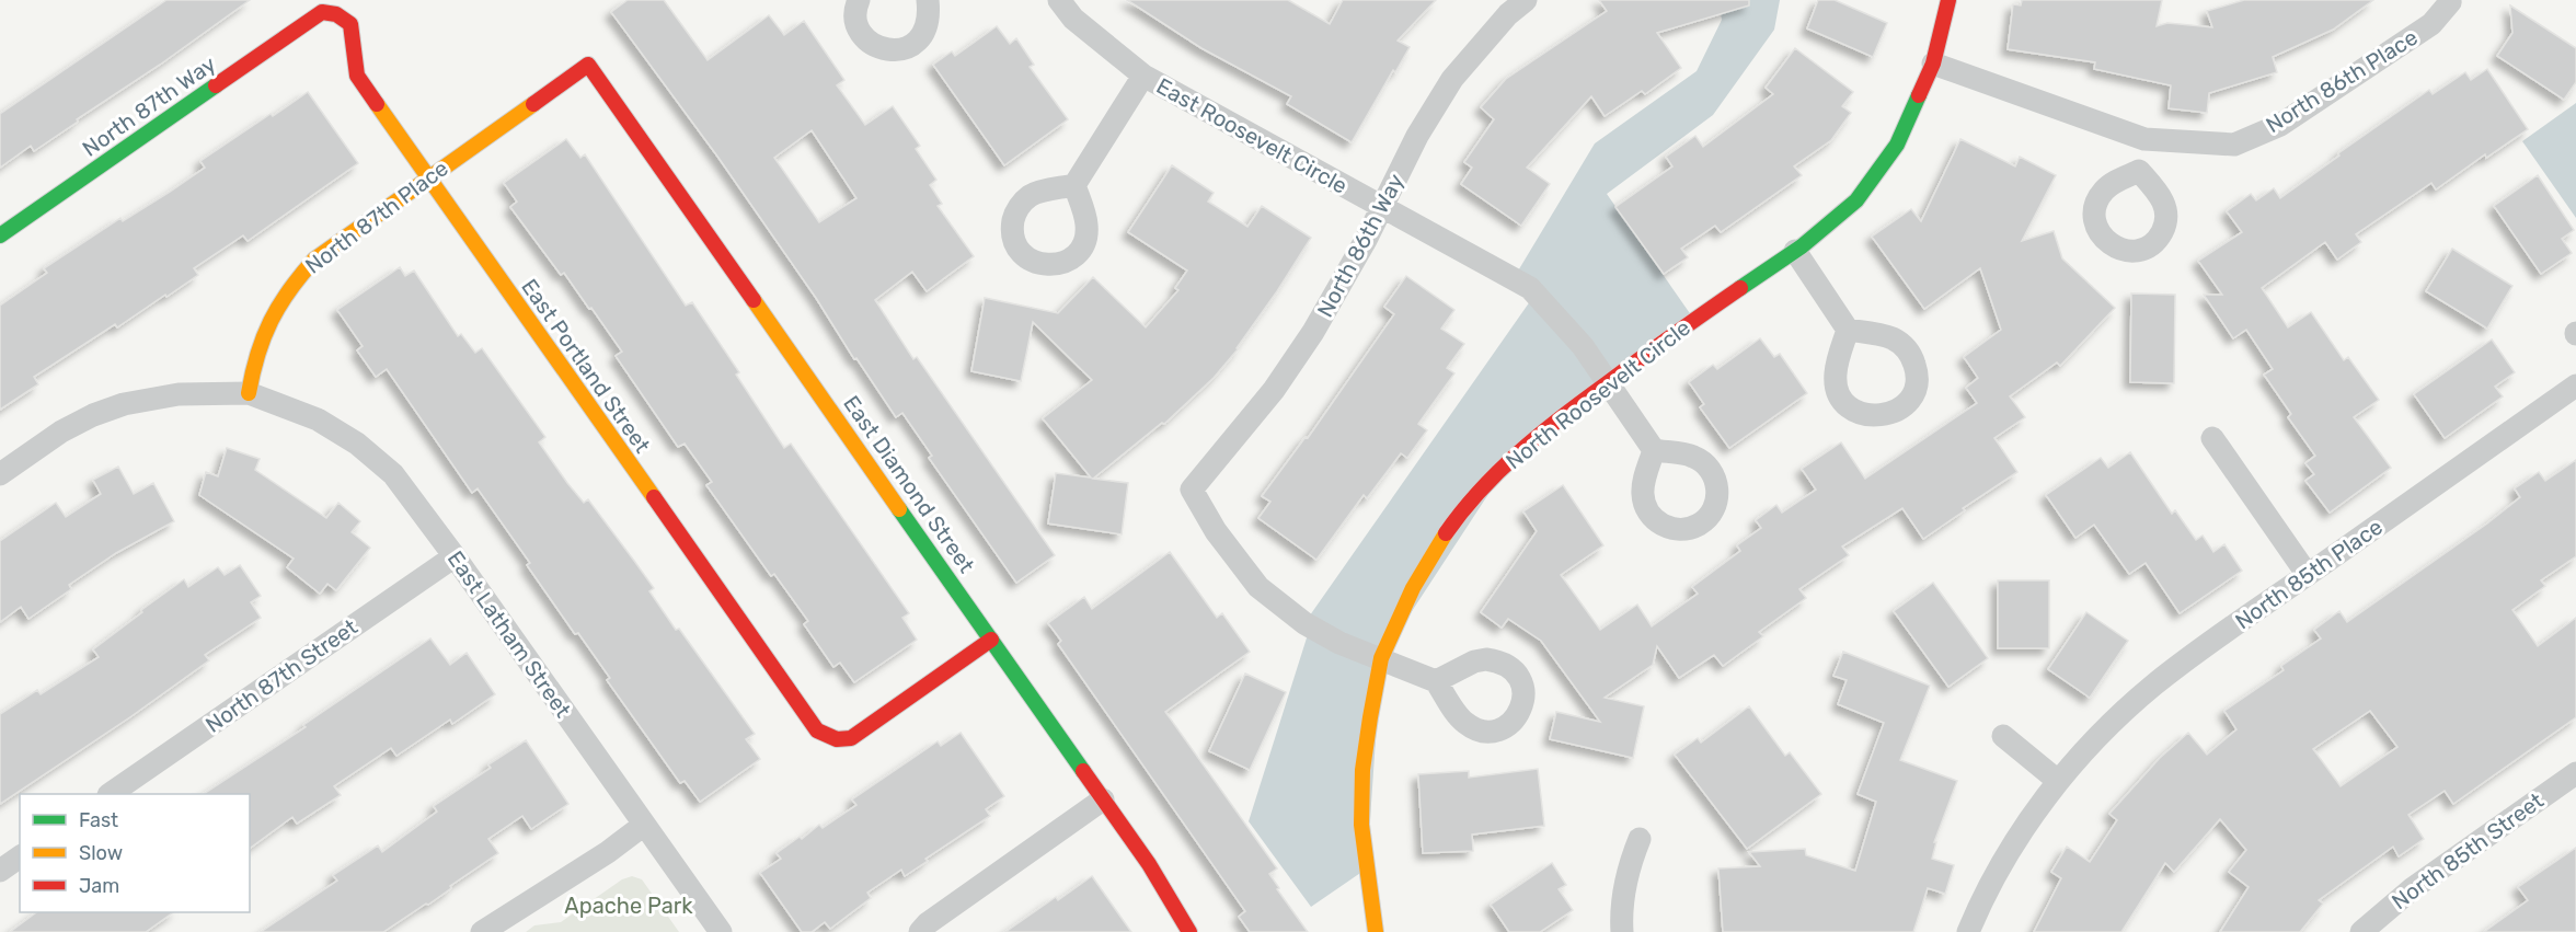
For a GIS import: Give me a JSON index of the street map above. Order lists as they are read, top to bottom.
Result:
{
  "streets": {
    "street": [
      "North 86th Place",
      "North 87th Way",
      "East Roosevelt Circle",
      "North 87th Place",
      "North 86th Way",
      "East Portland Street",
      "North Roosevelt Circle",
      "East Diamond Street",
      "North 85th Place",
      "East Latham Street",
      "North 87th Street",
      "North 85th Street"
    ]
  },
  "crossings": [
    ["North 86th Place", "North Roosevelt Circle"],
    ["North 87th Way", "East Portland Street"],
    ["East Roosevelt Circle", "North 86th Way"],
    ["East Roosevelt Circle", "North Roosevelt Circle"],
    ["North 87th Place", "East Portland Street"],
    ["North 87th Place", "East Diamond Street"],
    ["North 87th Place", "East Latham Street"],
    ["North 86th Way", "North Roosevelt Circle"],
    ["East Portland Street", "East Diamond Street"],
    ["East Latham Street", "North 87th Street"]
  ],
  "parks": ["Apache Park"],
  "legend": ["Fast", "Slow", "Jam"]
}
